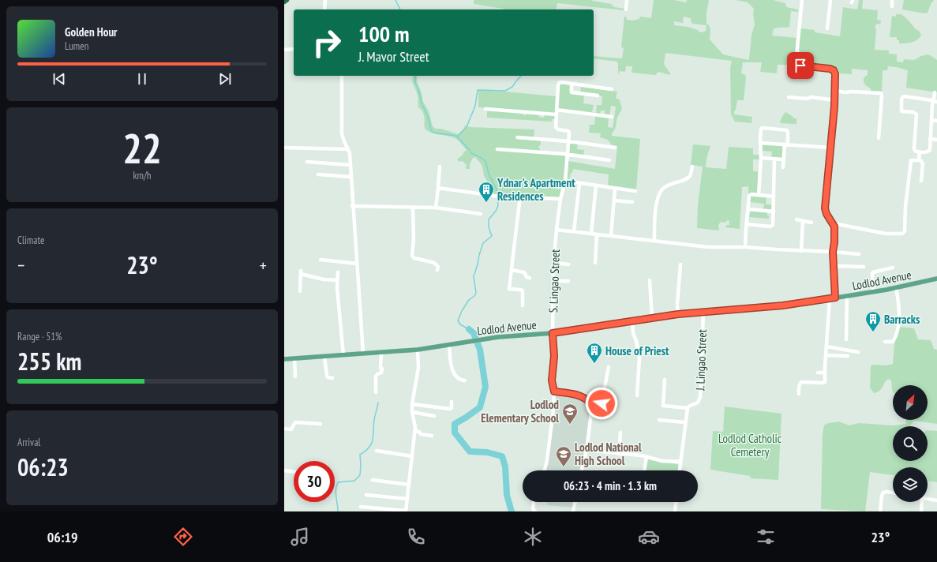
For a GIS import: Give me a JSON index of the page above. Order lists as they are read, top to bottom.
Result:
{
  "streets": {
    "main road": ["Lodlod Avenue"],
    "street": ["S. Lingao Street", "J. Lingao Street"]
  },
  "crossings": [
    ["Lodlod Avenue", "S. Lingao Street"],
    ["Lodlod Avenue", "J. Lingao Street"]
  ],
  "parks": ["Lodlod Catholic Cemetery"],
  "places": {
    "building": ["Ydnar's Apartment Residences", "Barracks", "House of Priest"],
    "school or university": ["Lodlod Elementary School", "Lodlod National High School"]
  },
  "north": "top right",
  "page": {
    "turn": ["100 m", "J. Mavor Street"],
    "song": ["Golden Hour", "Lumen"],
    "tile": [
      ["22", "km/h"],
      "Climate",
      ["Range · 51%", "255 km"],
      ["Arrival", "06:23"]
    ],
    "heat": ["−", "23°", "+"],
    "limit": "30",
    "trip": "06:23 · 4 min · 1.3 km",
    "tabs": ["06:19", "23°"]
  }
}
